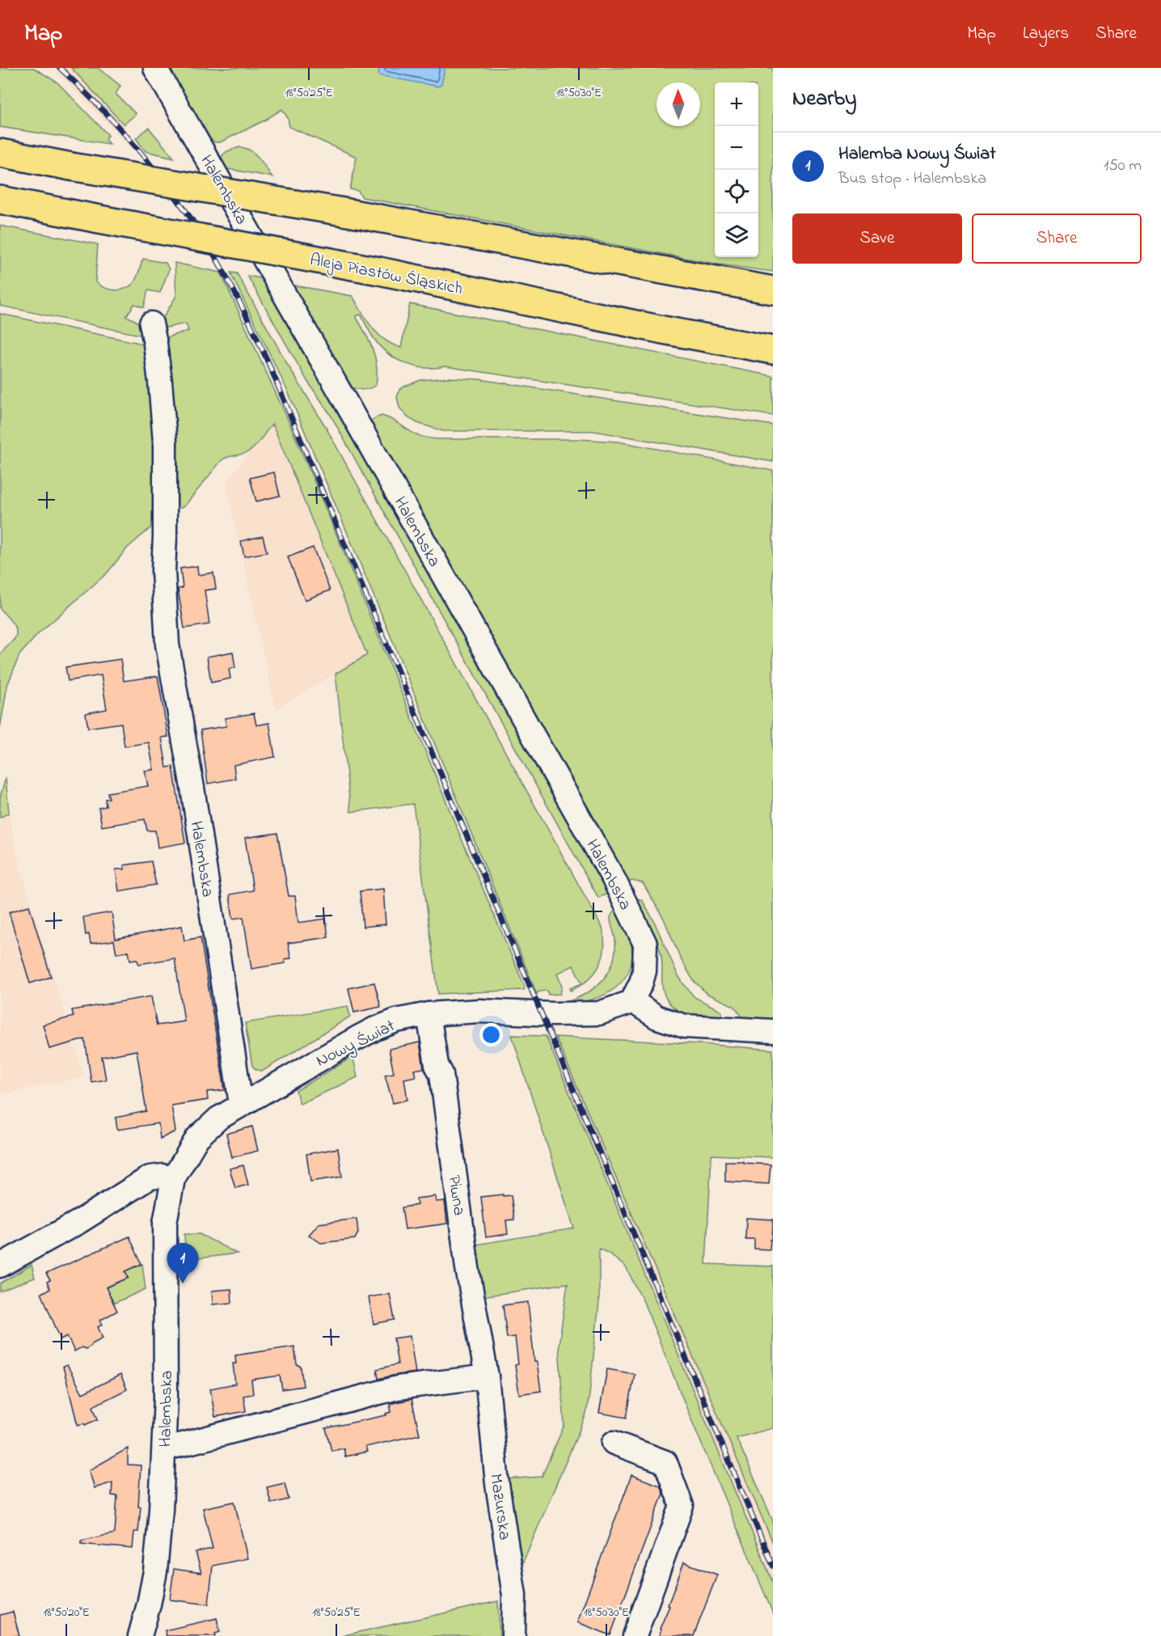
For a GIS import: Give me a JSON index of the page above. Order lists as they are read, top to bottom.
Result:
{
  "streets": {
    "highway": ["Aleja Piastów Śląskich"],
    "street": [
      "Halembska",
      "Nowy Świat",
      "Piwna",
      "Mazurska"
    ]
  },
  "crossings": [
    ["Halembska", "Nowy Świat"],
    ["Nowy Świat", "Piwna"],
    ["Piwna", "Mazurska"]
  ],
  "north": "top",
  "page": {
    "header": "Map",
    "nav": ["Map", "Layers", "Share"],
    "heading": "Nearby",
    "map_buttons": ["+", "−"],
    "list": [
      {
        "mark": "1",
        "name": "Halemba Nowy Świat",
        "note": "Bus stop · Halembska",
        "value": "150 m"
      }
    ],
    "buttons": ["Save", "Share"],
    "pins": "1"
  },
  "coordinates": ["18°50'25\"E", "18°50'30\"E", "18°50'20\"E"]
}
